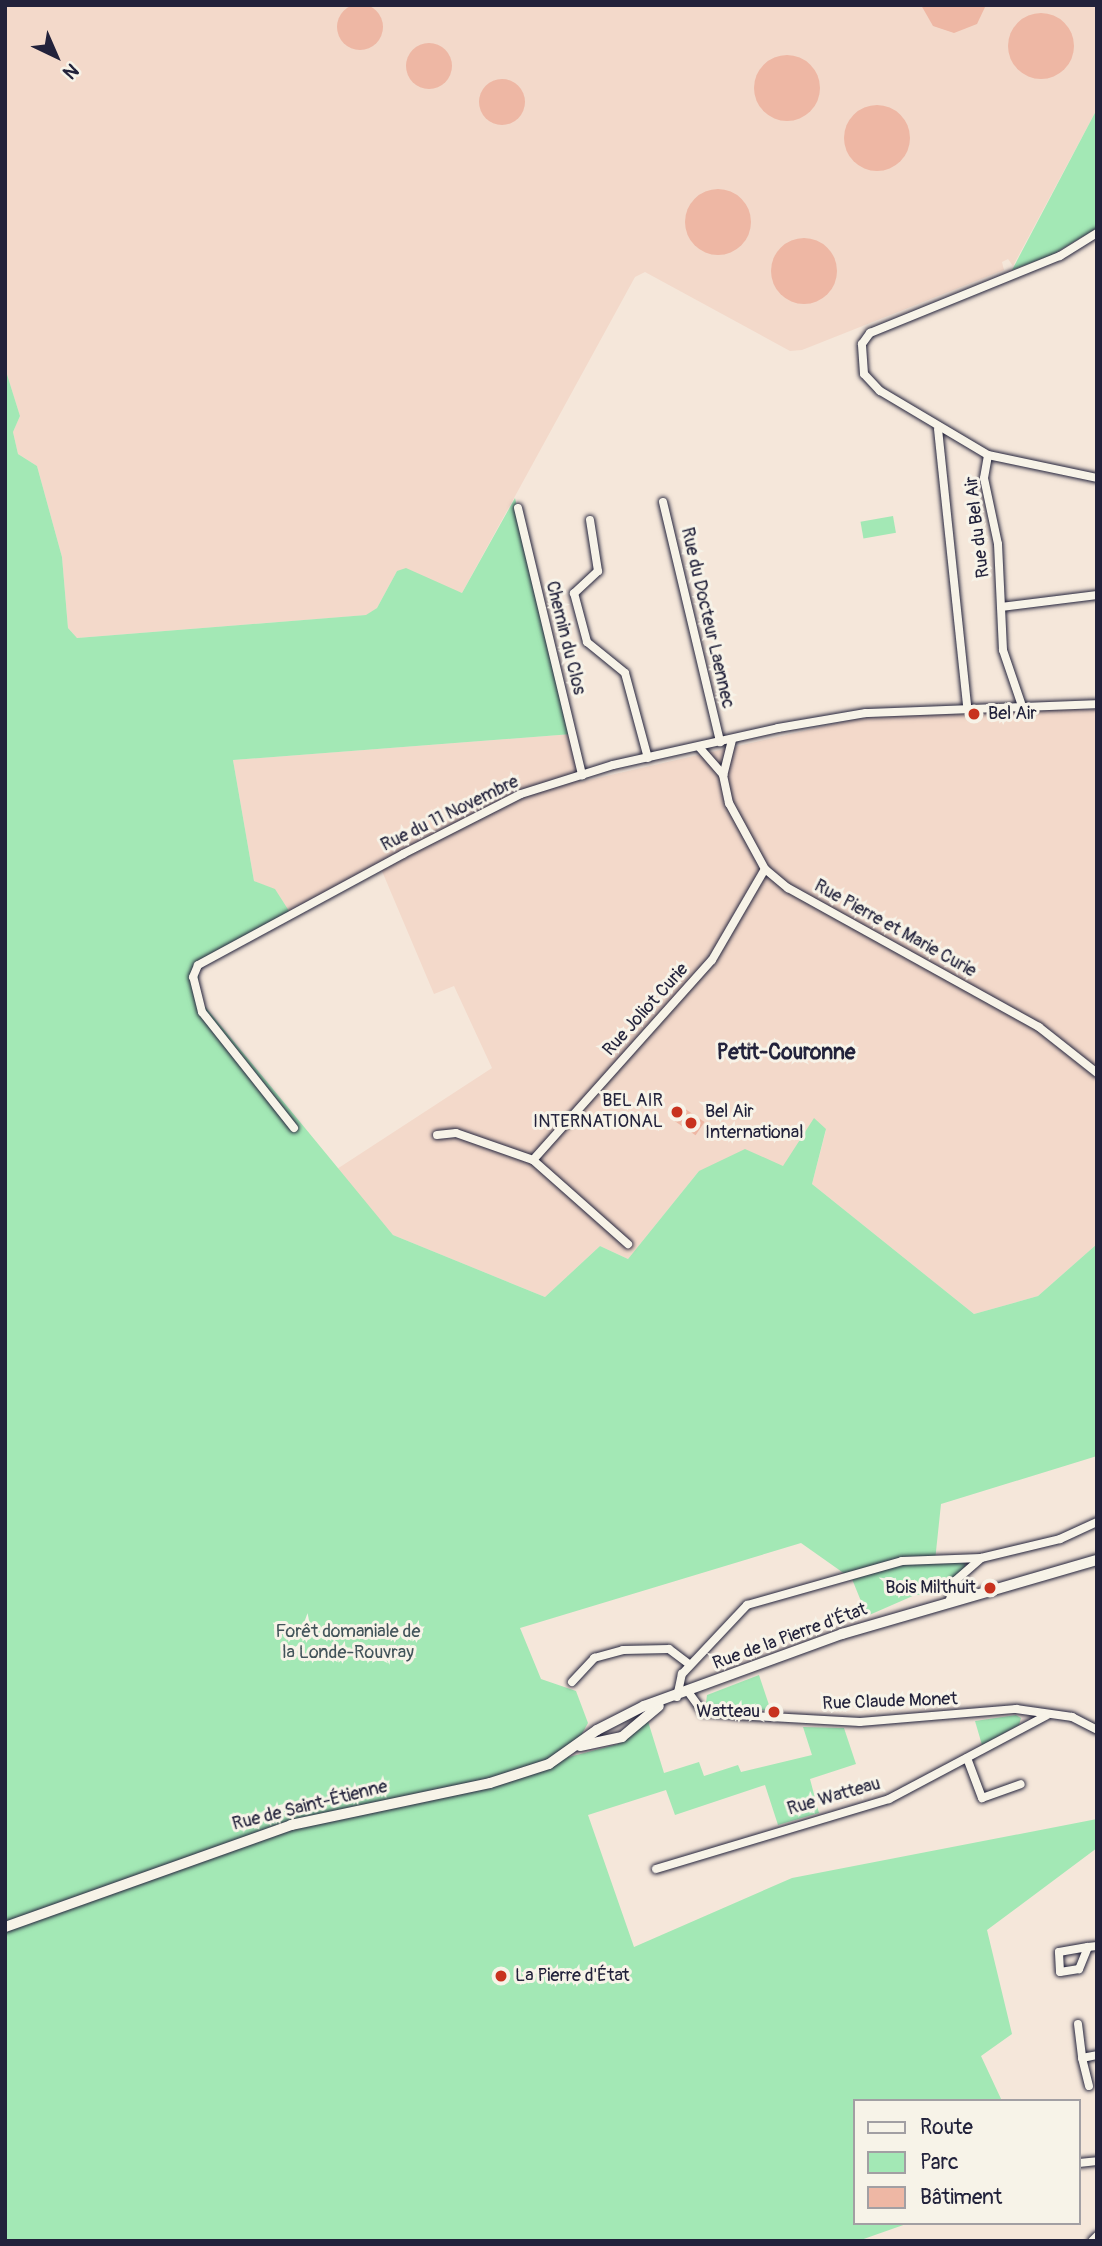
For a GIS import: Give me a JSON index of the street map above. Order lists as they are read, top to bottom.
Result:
{
  "streets": {
    "street": [
      "Rue du Bel Air",
      "Rue du Docteur Laennec",
      "Chemin du Clos",
      "Rue du 11 Novembre",
      "Rue Pierre et Marie Curie",
      "Rue Joliot Curie",
      "Rue de la Pierre d'État",
      "Rue Claude Monet",
      "Rue Watteau",
      "Rue de Saint-Étienne"
    ]
  },
  "crossings": [
    ["Rue du Bel Air", "Rue du 11 Novembre"],
    ["Rue du Docteur Laennec", "Rue du 11 Novembre"],
    ["Chemin du Clos", "Rue du 11 Novembre"],
    ["Rue du 11 Novembre", "Rue Pierre et Marie Curie"],
    ["Rue Pierre et Marie Curie", "Rue Joliot Curie"],
    ["Rue de la Pierre d'État", "Rue Claude Monet"],
    ["Rue de la Pierre d'État", "Rue de Saint-Étienne"],
    ["Rue Claude Monet", "Rue Watteau"]
  ],
  "districts": ["Petit-Couronne"],
  "parks": ["Forêt domaniale de la Londe-Rouvray"],
  "places": [
    "Bel Air",
    "BEL AIR INTERNATIONAL",
    "Bel Air International",
    "Bois Milthuit",
    "Watteau",
    "La Pierre d'État"
  ],
  "legend": ["Route", "Parc", "Bâtiment"],
  "north": "bottom right"
}
